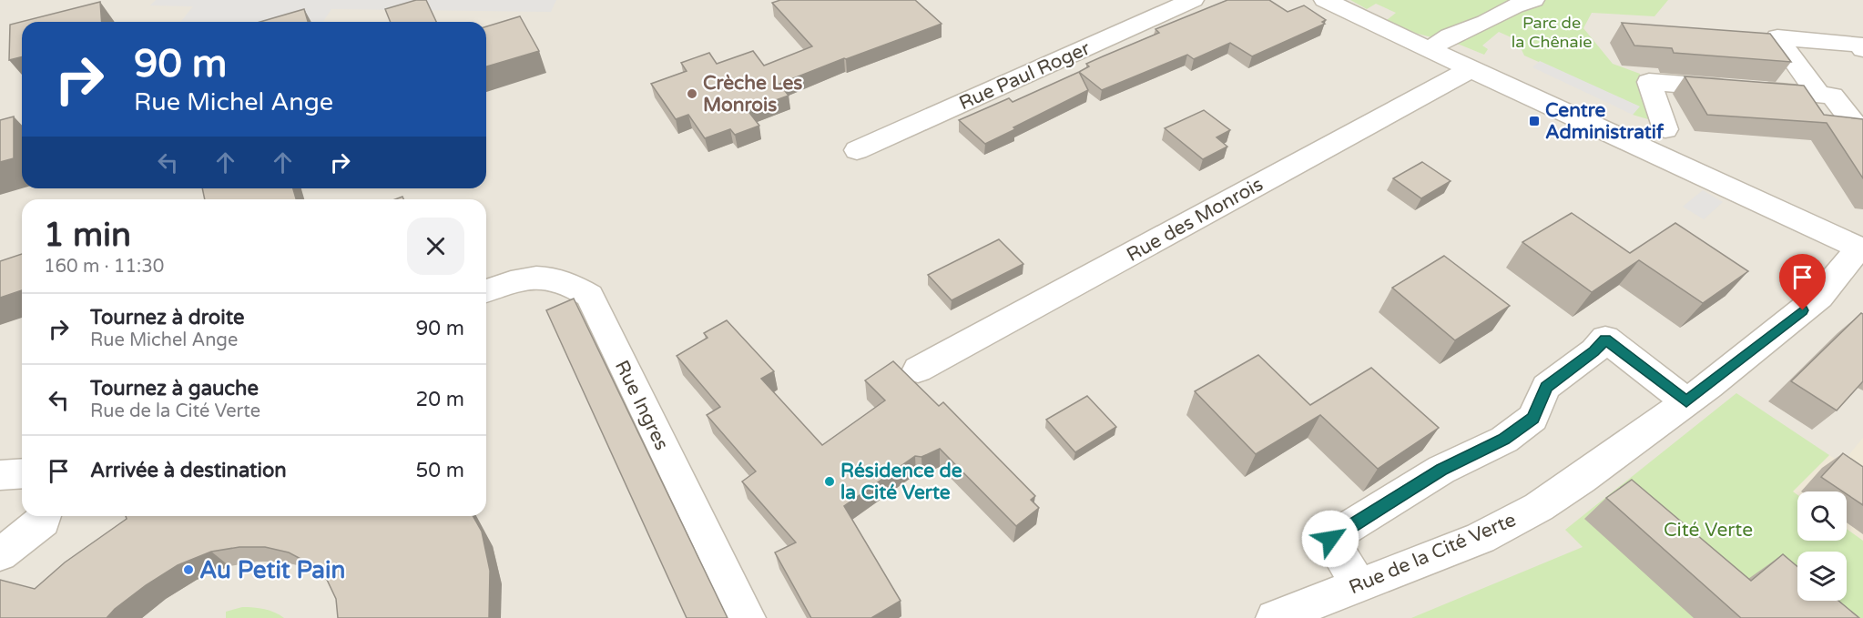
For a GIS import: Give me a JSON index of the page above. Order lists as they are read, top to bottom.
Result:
{
  "streets": {
    "street": [
      "Rue Paul Roger",
      "Rue des Monrois",
      "Rue Ingres",
      "Rue de la Cité Verte"
    ]
  },
  "parks": ["Parc de la Chênaie", "Cité Verte"],
  "places": {
    "other": ["Crèche Les Monrois", "Résidence de la Cité Verte", "Au Petit Pain"],
    "transit": ["Centre Administratif"]
  },
  "page": {
    "turn": ["90 m", "Rue Michel Ange"],
    "heading": ["1 min", "160 m · 11:30"],
    "list": [
      {
        "name": "Tournez à droite",
        "note": "Rue Michel Ange",
        "value": "90 m"
      },
      {
        "name": "Tournez à gauche",
        "note": "Rue de la Cité Verte",
        "value": "20 m"
      },
      {
        "name": "Arrivée à destination",
        "value": "50 m"
      }
    ]
  }
}
